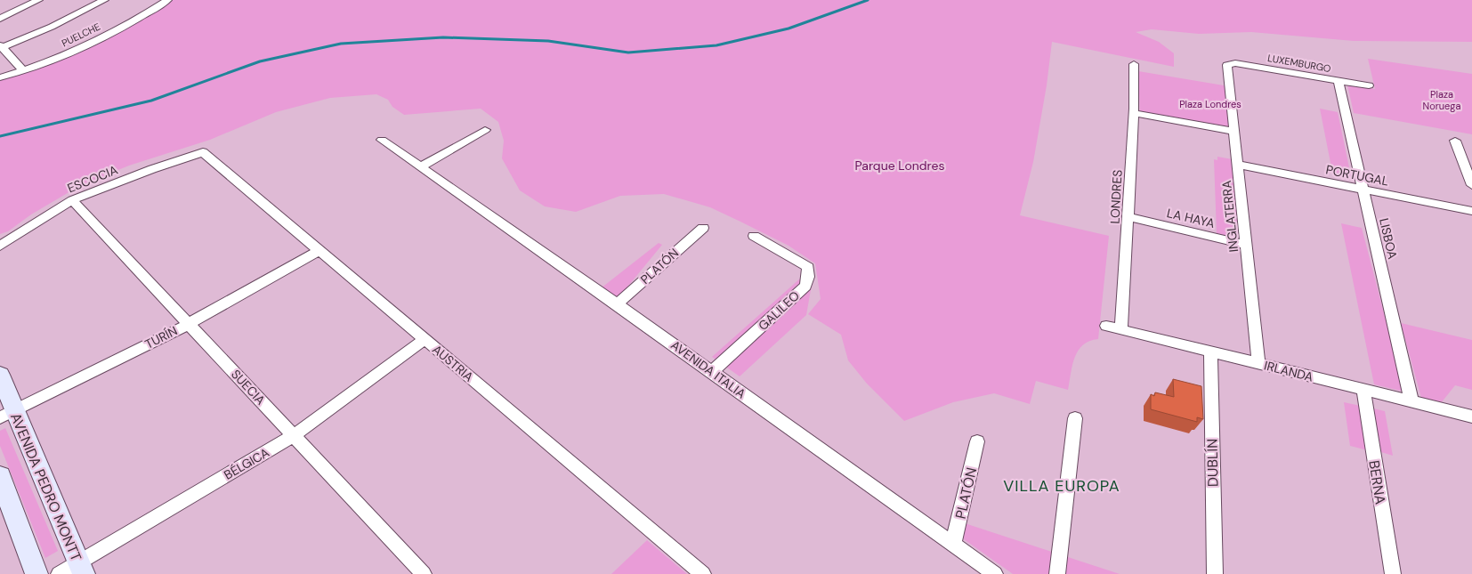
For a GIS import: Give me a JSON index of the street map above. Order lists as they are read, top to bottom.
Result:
{
  "streets": {
    "main road": ["AVENIDA PEDRO MONTT"],
    "street": [
      "PUELCHE",
      "LUXEMBURGO",
      "PORTUGAL",
      "ESCOCIA",
      "LONDRES",
      "INGLATERRA",
      "LA HAYA",
      "LISBOA",
      "PLATÓN",
      "GALILEO",
      "TURÍN",
      "AUSTRIA",
      "AVENIDA ITALIA",
      "IRLANDA",
      "SUECIA",
      "DUBLÍN",
      "BÉLGICA",
      "BERNA"
    ]
  },
  "crossings": [
    ["LUXEMBURGO", "INGLATERRA"],
    ["LUXEMBURGO", "LISBOA"],
    ["PORTUGAL", "INGLATERRA"],
    ["PORTUGAL", "LISBOA"],
    ["ESCOCIA", "AUSTRIA"],
    ["ESCOCIA", "SUECIA"],
    ["LONDRES", "LA HAYA"],
    ["LONDRES", "IRLANDA"],
    ["INGLATERRA", "LA HAYA"],
    ["INGLATERRA", "IRLANDA"],
    ["LISBOA", "IRLANDA"],
    ["PLATÓN", "AVENIDA ITALIA"],
    ["GALILEO", "AVENIDA ITALIA"],
    ["TURÍN", "AUSTRIA"],
    ["TURÍN", "SUECIA"],
    ["TURÍN", "AVENIDA PEDRO MONTT"],
    ["AUSTRIA", "BÉLGICA"],
    ["IRLANDA", "DUBLÍN"],
    ["IRLANDA", "BERNA"],
    ["SUECIA", "BÉLGICA"],
    ["BÉLGICA", "AVENIDA PEDRO MONTT"]
  ],
  "districts": ["VILLA EUROPA"],
  "parks": ["Plaza Noruega", "Plaza Londres", "Parque Londres"]
}
